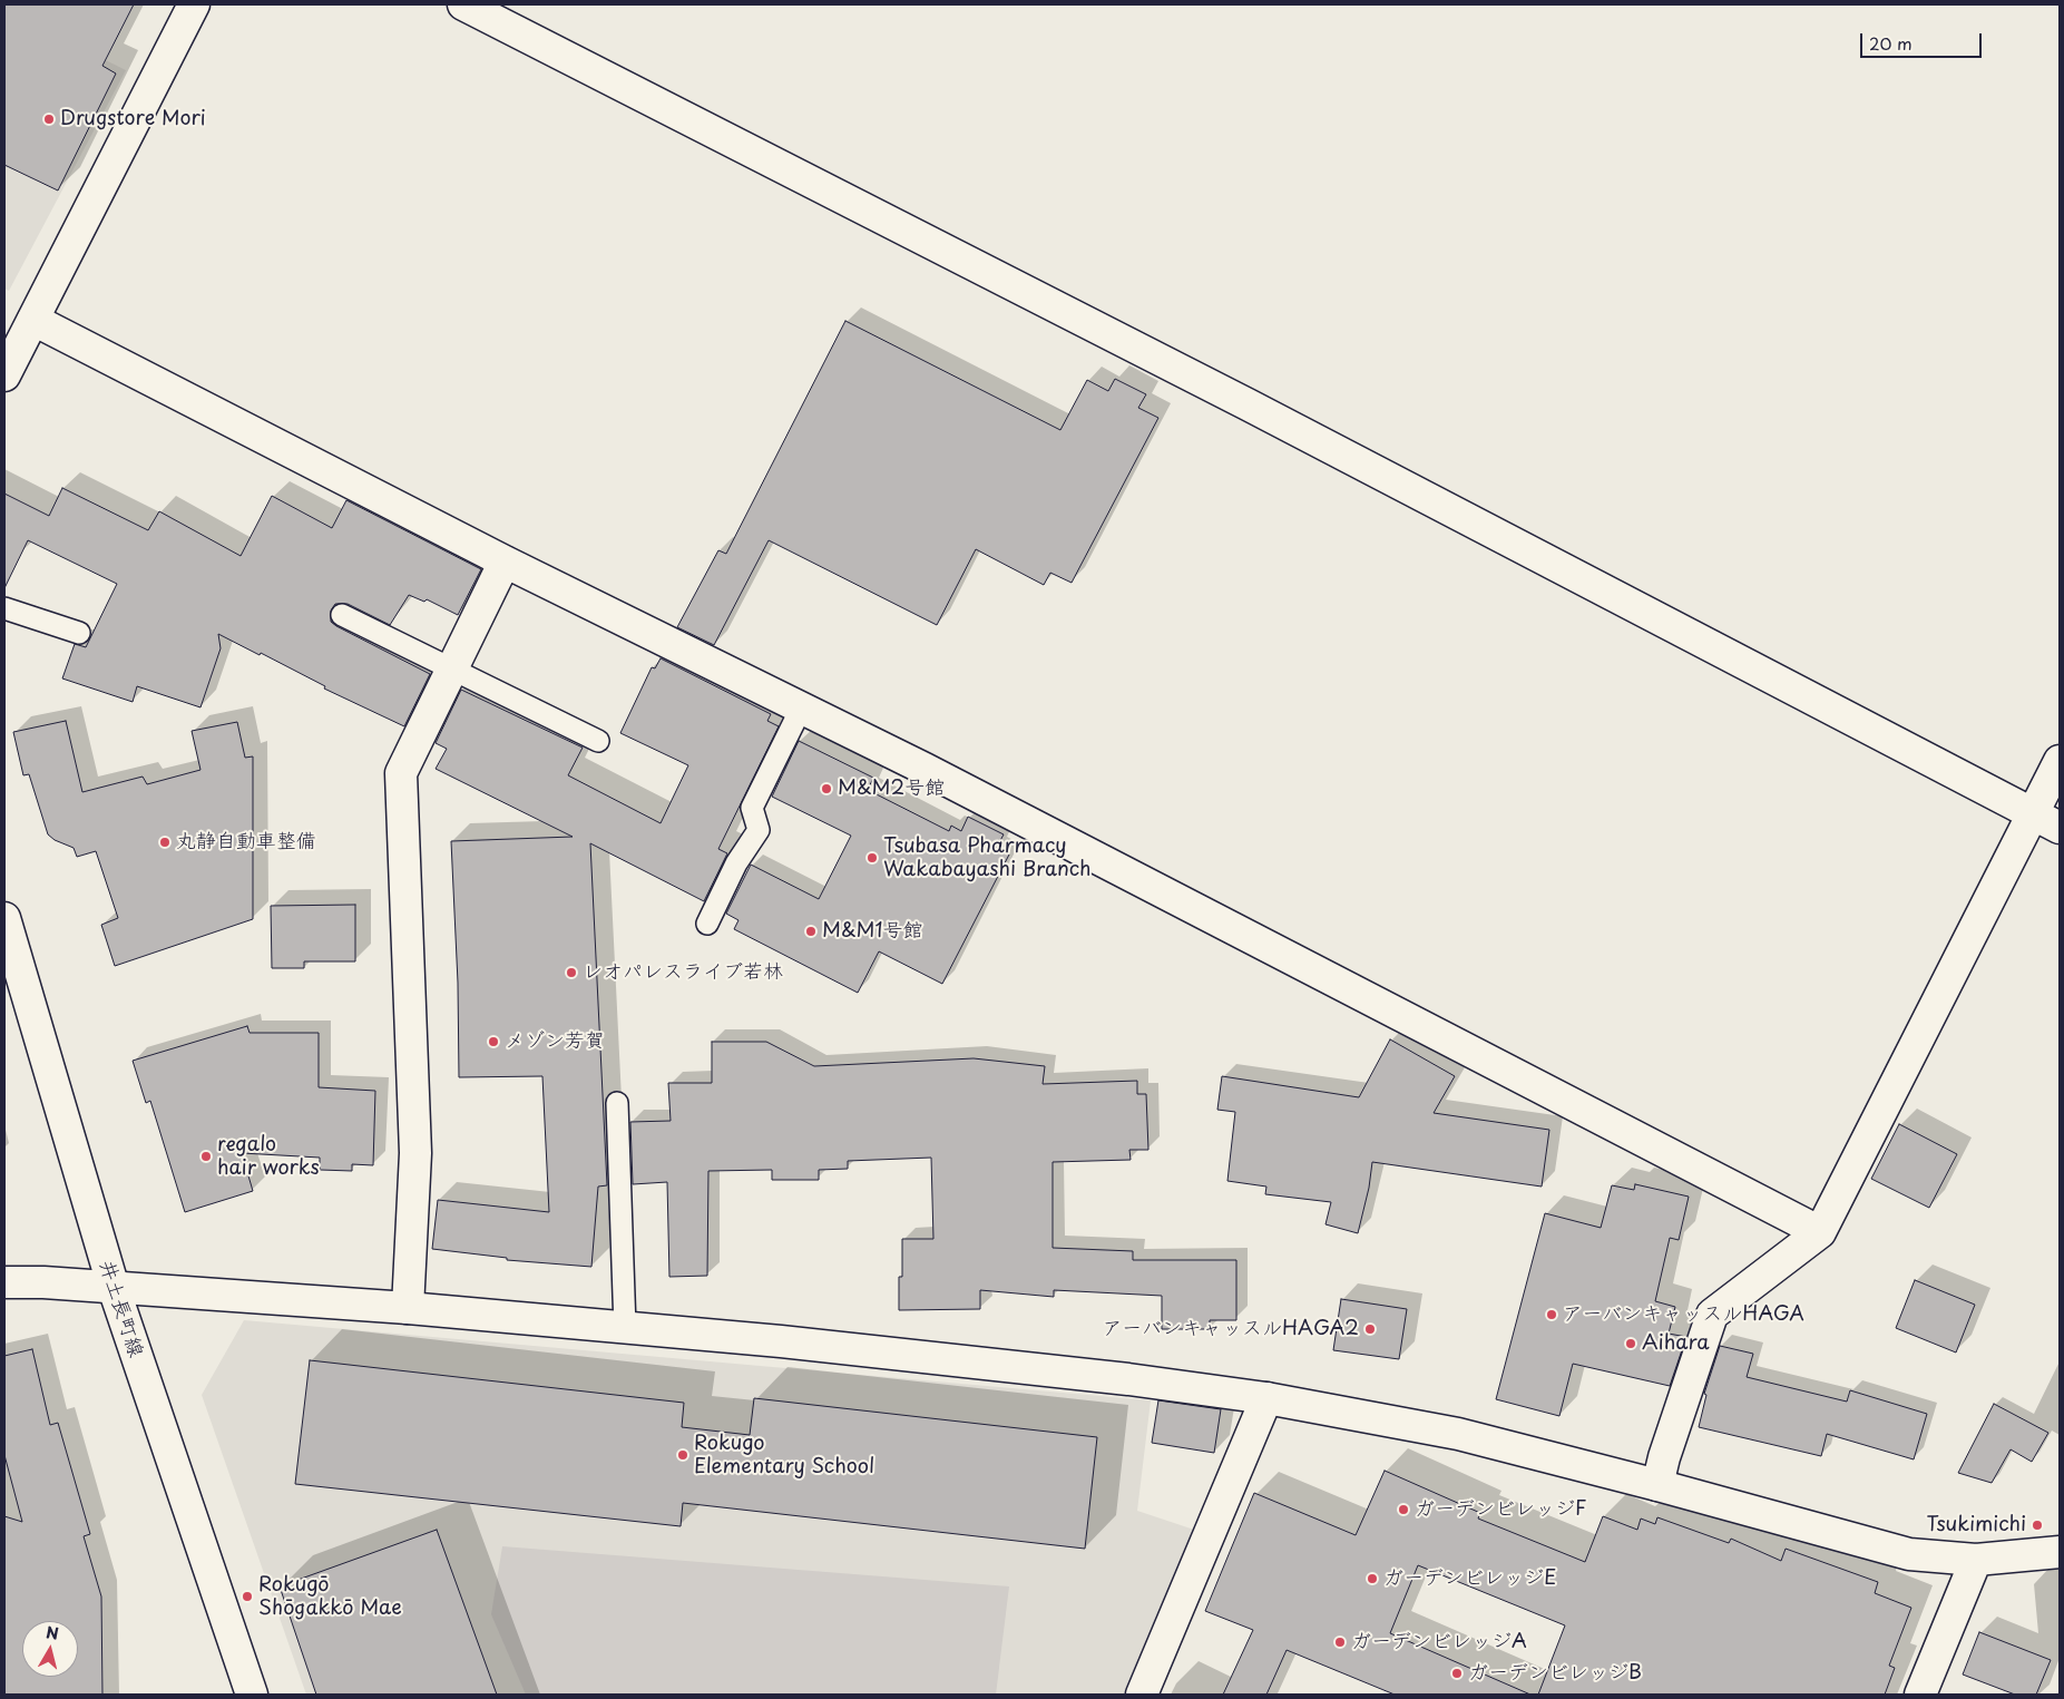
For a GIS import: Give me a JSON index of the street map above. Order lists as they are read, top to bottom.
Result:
{
  "streets": {
    "street": ["井土長町線"]
  },
  "places": [
    "Drugstore Mori",
    "M&M2号館",
    "丸静自動車整備",
    "Tsubasa Pharmacy Wakabayashi Branch",
    "M&M1号館",
    "レオパレスライブ若林",
    "メゾン芳賀",
    "regalo hair works",
    "アーバンキャッスルHAGA",
    "アーバンキャッスルHAGA2",
    "Aihara",
    "Rokugo Elementary School",
    "ガーデンビレッジF",
    "Tsukimichi",
    "ガーデンビレッジE",
    "Rokugō Shōgakkō Mae",
    "ガーデンビレッジA",
    "ガーデンビレッジB"
  ],
  "scale_bar": "20 m",
  "north": "top"
}
